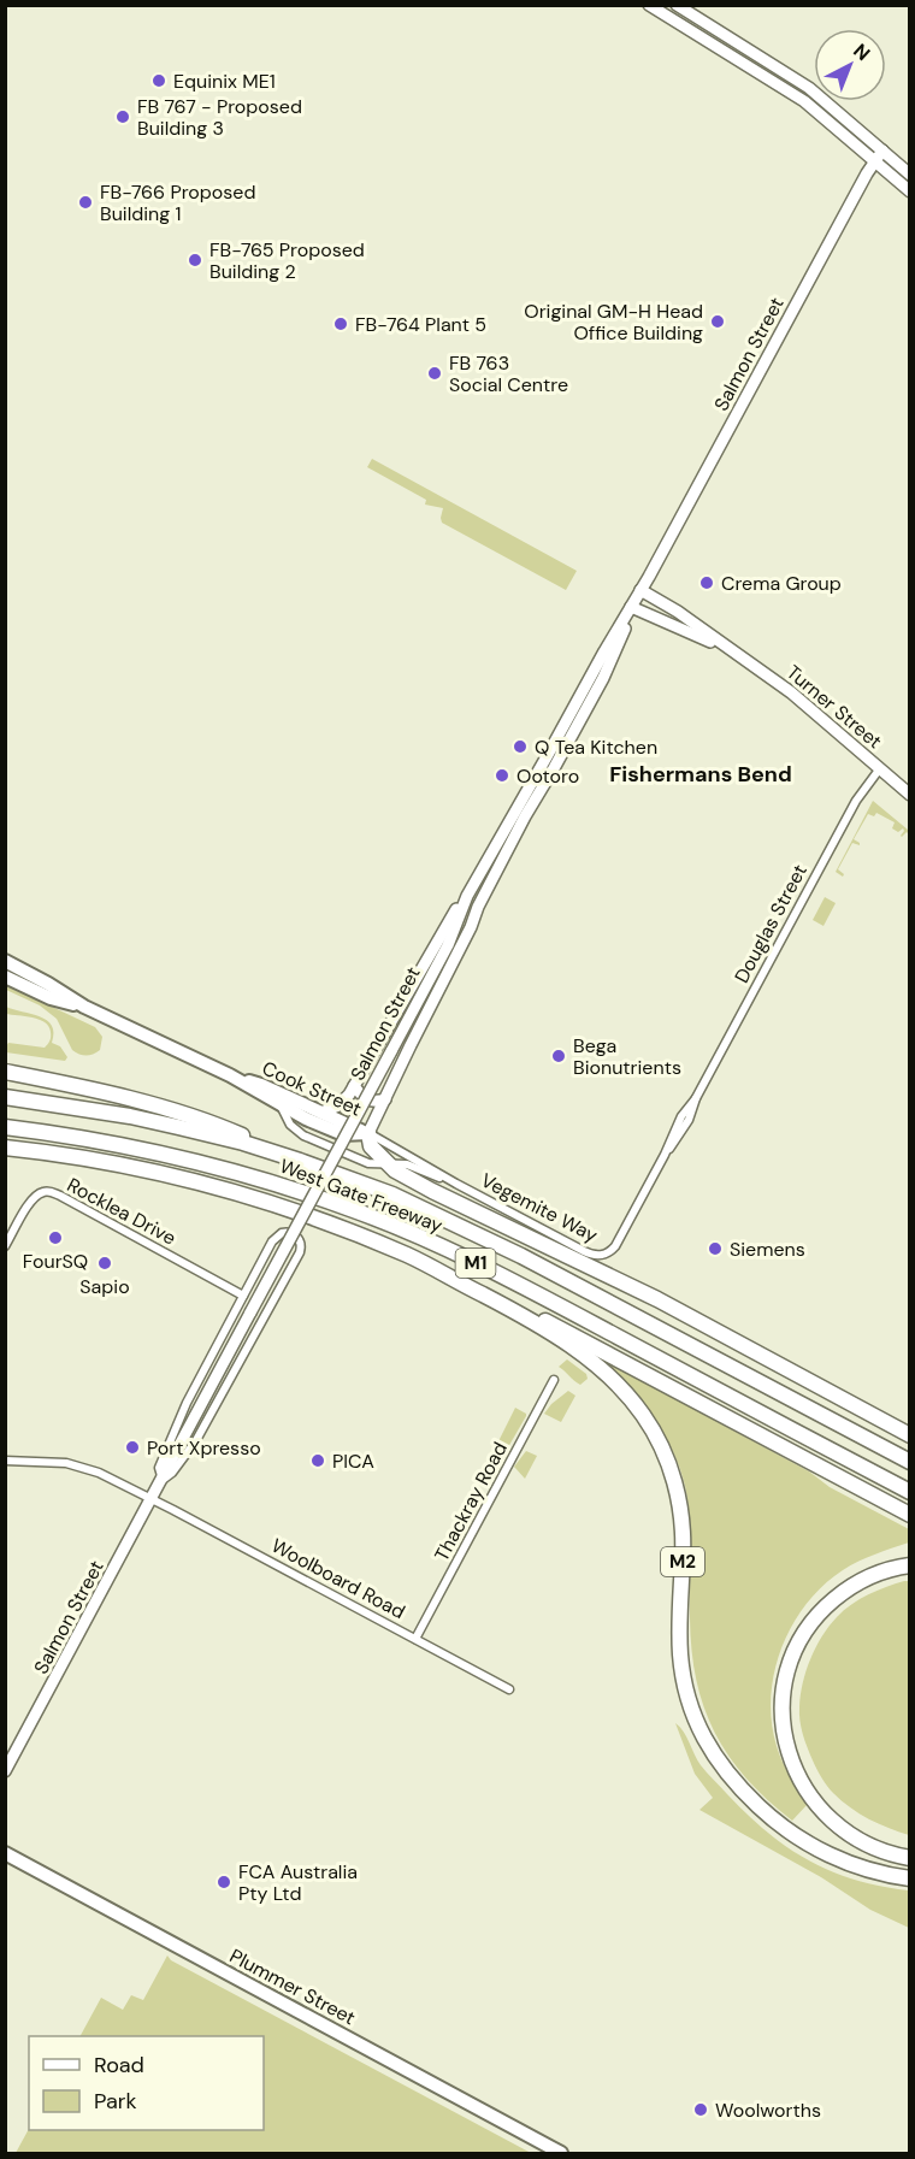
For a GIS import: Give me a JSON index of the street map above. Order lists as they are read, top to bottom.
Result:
{
  "streets": {
    "highway": ["West Gate Freeway", "M1", "M2"],
    "main road": ["Cook Street", "Plummer Street"],
    "street": [
      "Salmon Street",
      "Turner Street",
      "Douglas Street",
      "Vegemite Way",
      "Rocklea Drive",
      "Thackray Road",
      "Woolboard Road"
    ]
  },
  "crossings": [
    ["Salmon Street", "Turner Street"],
    ["Salmon Street", "Cook Street"],
    ["Salmon Street", "Vegemite Way"],
    ["Salmon Street", "Rocklea Drive"],
    ["Salmon Street", "Woolboard Road"],
    ["Turner Street", "Douglas Street"],
    ["Douglas Street", "Vegemite Way"],
    ["Cook Street", "Vegemite Way"],
    ["M1", "M2"],
    ["Thackray Road", "Woolboard Road"]
  ],
  "districts": ["Fishermans Bend"],
  "places": [
    "Equinix ME1",
    "FB 767 - Proposed Building 3",
    "FB-766 Proposed Building 1",
    "FB-765 Proposed Building 2",
    "Original GM-H Head Office Building",
    "FB-764 Plant 5",
    "FB 763 Social Centre",
    "Crema Group",
    "Q Tea Kitchen",
    "Ootoro",
    "Bega Bionutrients",
    "FourSQ",
    "Siemens",
    "Sapio",
    "Port Xpresso",
    "PICA",
    "FCA Australia Pty Ltd",
    "Woolworths"
  ],
  "legend": ["Road", "Park"],
  "north": "top right"
}
